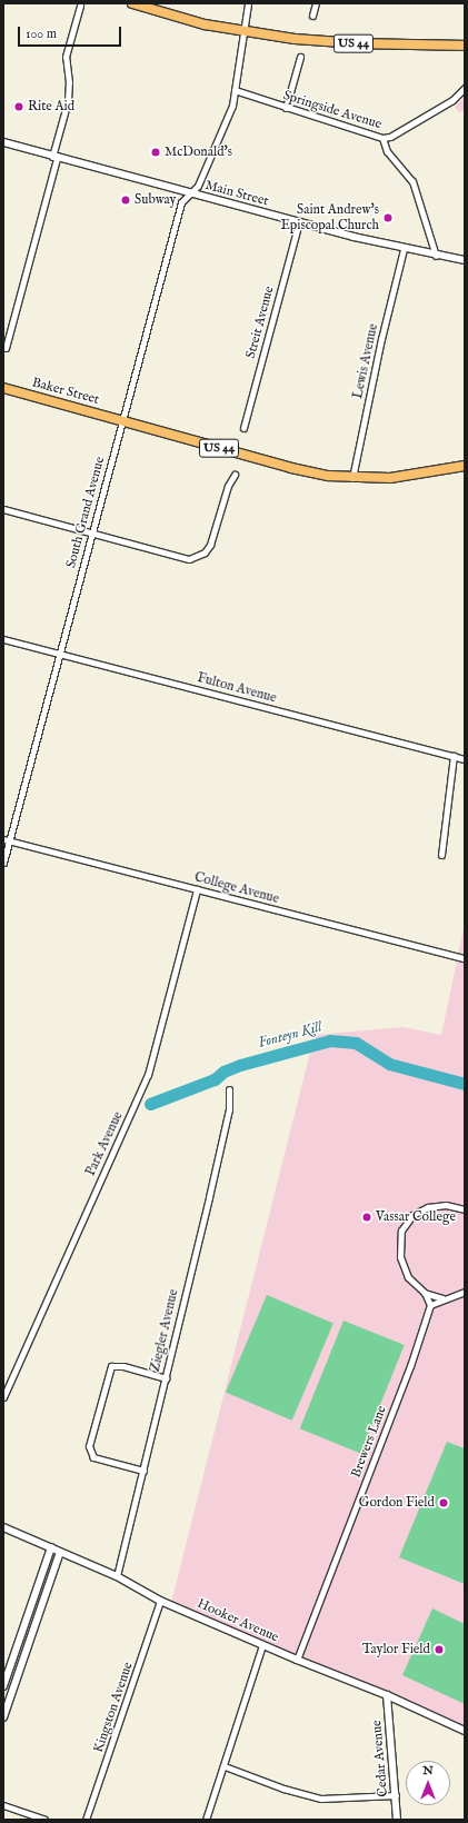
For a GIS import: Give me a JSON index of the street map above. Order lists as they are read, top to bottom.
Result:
{
  "streets": {
    "highway": ["US 44", "Baker Street"],
    "street": [
      "Springside Avenue",
      "Main Street",
      "Streit Avenue",
      "Lewis Avenue",
      "South Grand Avenue",
      "Fulton Avenue",
      "College Avenue",
      "Park Avenue",
      "Ziegler Avenue",
      "Brewers Lane",
      "Hooker Avenue",
      "Kingston Avenue",
      "Cedar Avenue"
    ]
  },
  "crossings": [
    ["US 44", "Lewis Avenue"],
    ["US 44", "Baker Street"],
    ["US 44", "South Grand Avenue"],
    ["Springside Avenue", "South Grand Avenue"],
    ["Main Street", "Streit Avenue"],
    ["Main Street", "Lewis Avenue"],
    ["Main Street", "South Grand Avenue"],
    ["Baker Street", "South Grand Avenue"],
    ["South Grand Avenue", "Fulton Avenue"],
    ["South Grand Avenue", "College Avenue"],
    ["College Avenue", "Park Avenue"],
    ["Ziegler Avenue", "Hooker Avenue"],
    ["Brewers Lane", "Hooker Avenue"],
    ["Hooker Avenue", "Kingston Avenue"],
    ["Hooker Avenue", "Cedar Avenue"]
  ],
  "water": ["Fonteyn Kill"],
  "places": [
    "Rite Aid",
    "McDonald's",
    "Subway",
    "Saint Andrew's Episcopal Church",
    "Vassar College",
    "Gordon Field",
    "Taylor Field"
  ],
  "scale_bar": "100 m",
  "north": "top"
}
